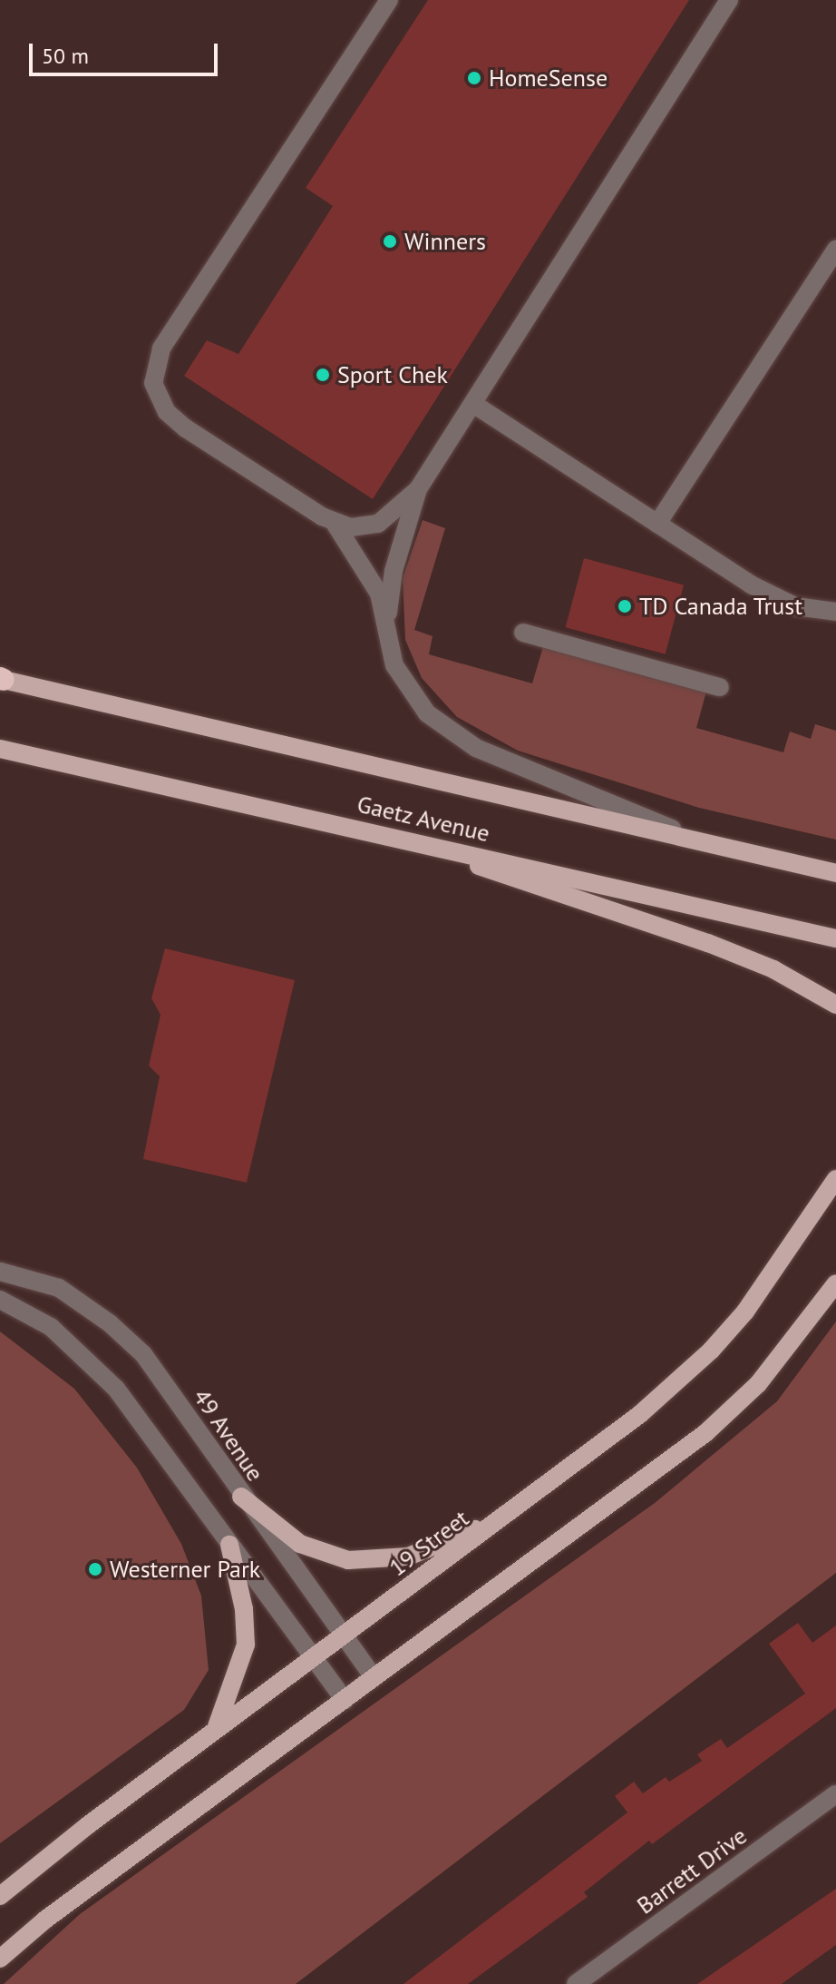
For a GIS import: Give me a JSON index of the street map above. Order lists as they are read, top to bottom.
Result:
{
  "streets": {
    "main road": ["Gaetz Avenue", "19 Street"],
    "street": ["49 Avenue", "Barrett Drive"]
  },
  "crossings": [
    ["49 Avenue", "19 Street"]
  ],
  "places": [
    "HomeSense",
    "Winners",
    "Sport Chek",
    "TD Canada Trust",
    "Westerner Park"
  ],
  "scale_bar": "50 m"
}
